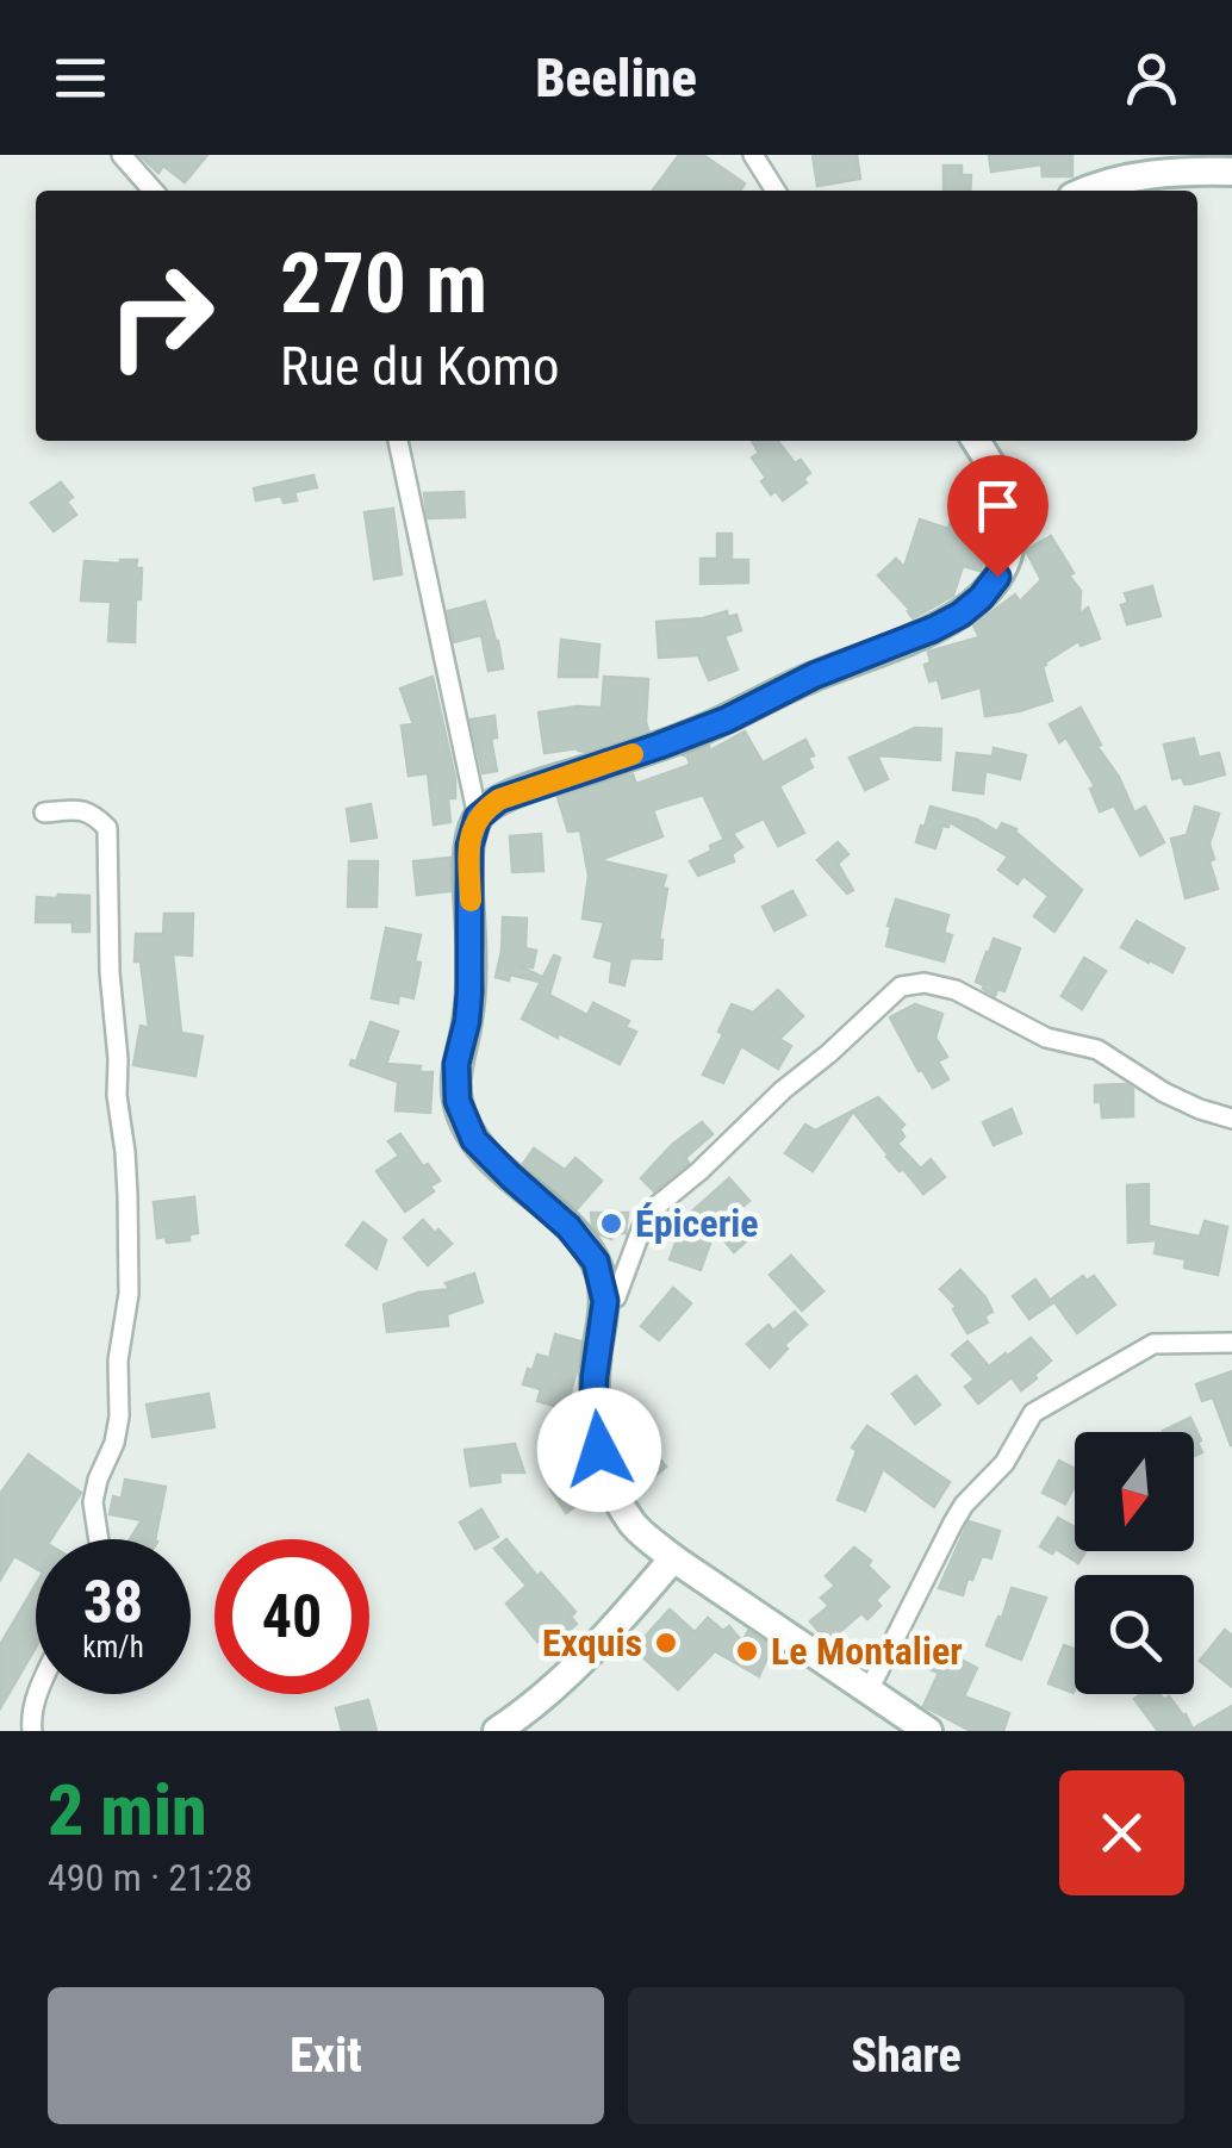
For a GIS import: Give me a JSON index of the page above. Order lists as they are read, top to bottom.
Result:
{
  "places": ["Épicerie", "Exquis", "Le Montalier"],
  "north": "bottom",
  "page": {
    "header": "Beeline",
    "turn": ["270 m", "Rue du Komo"],
    "speed": "38 km/h",
    "limit": "40",
    "heading": ["2 min", "490 m · 21:28"],
    "buttons": ["Exit", "Share"]
  }
}
